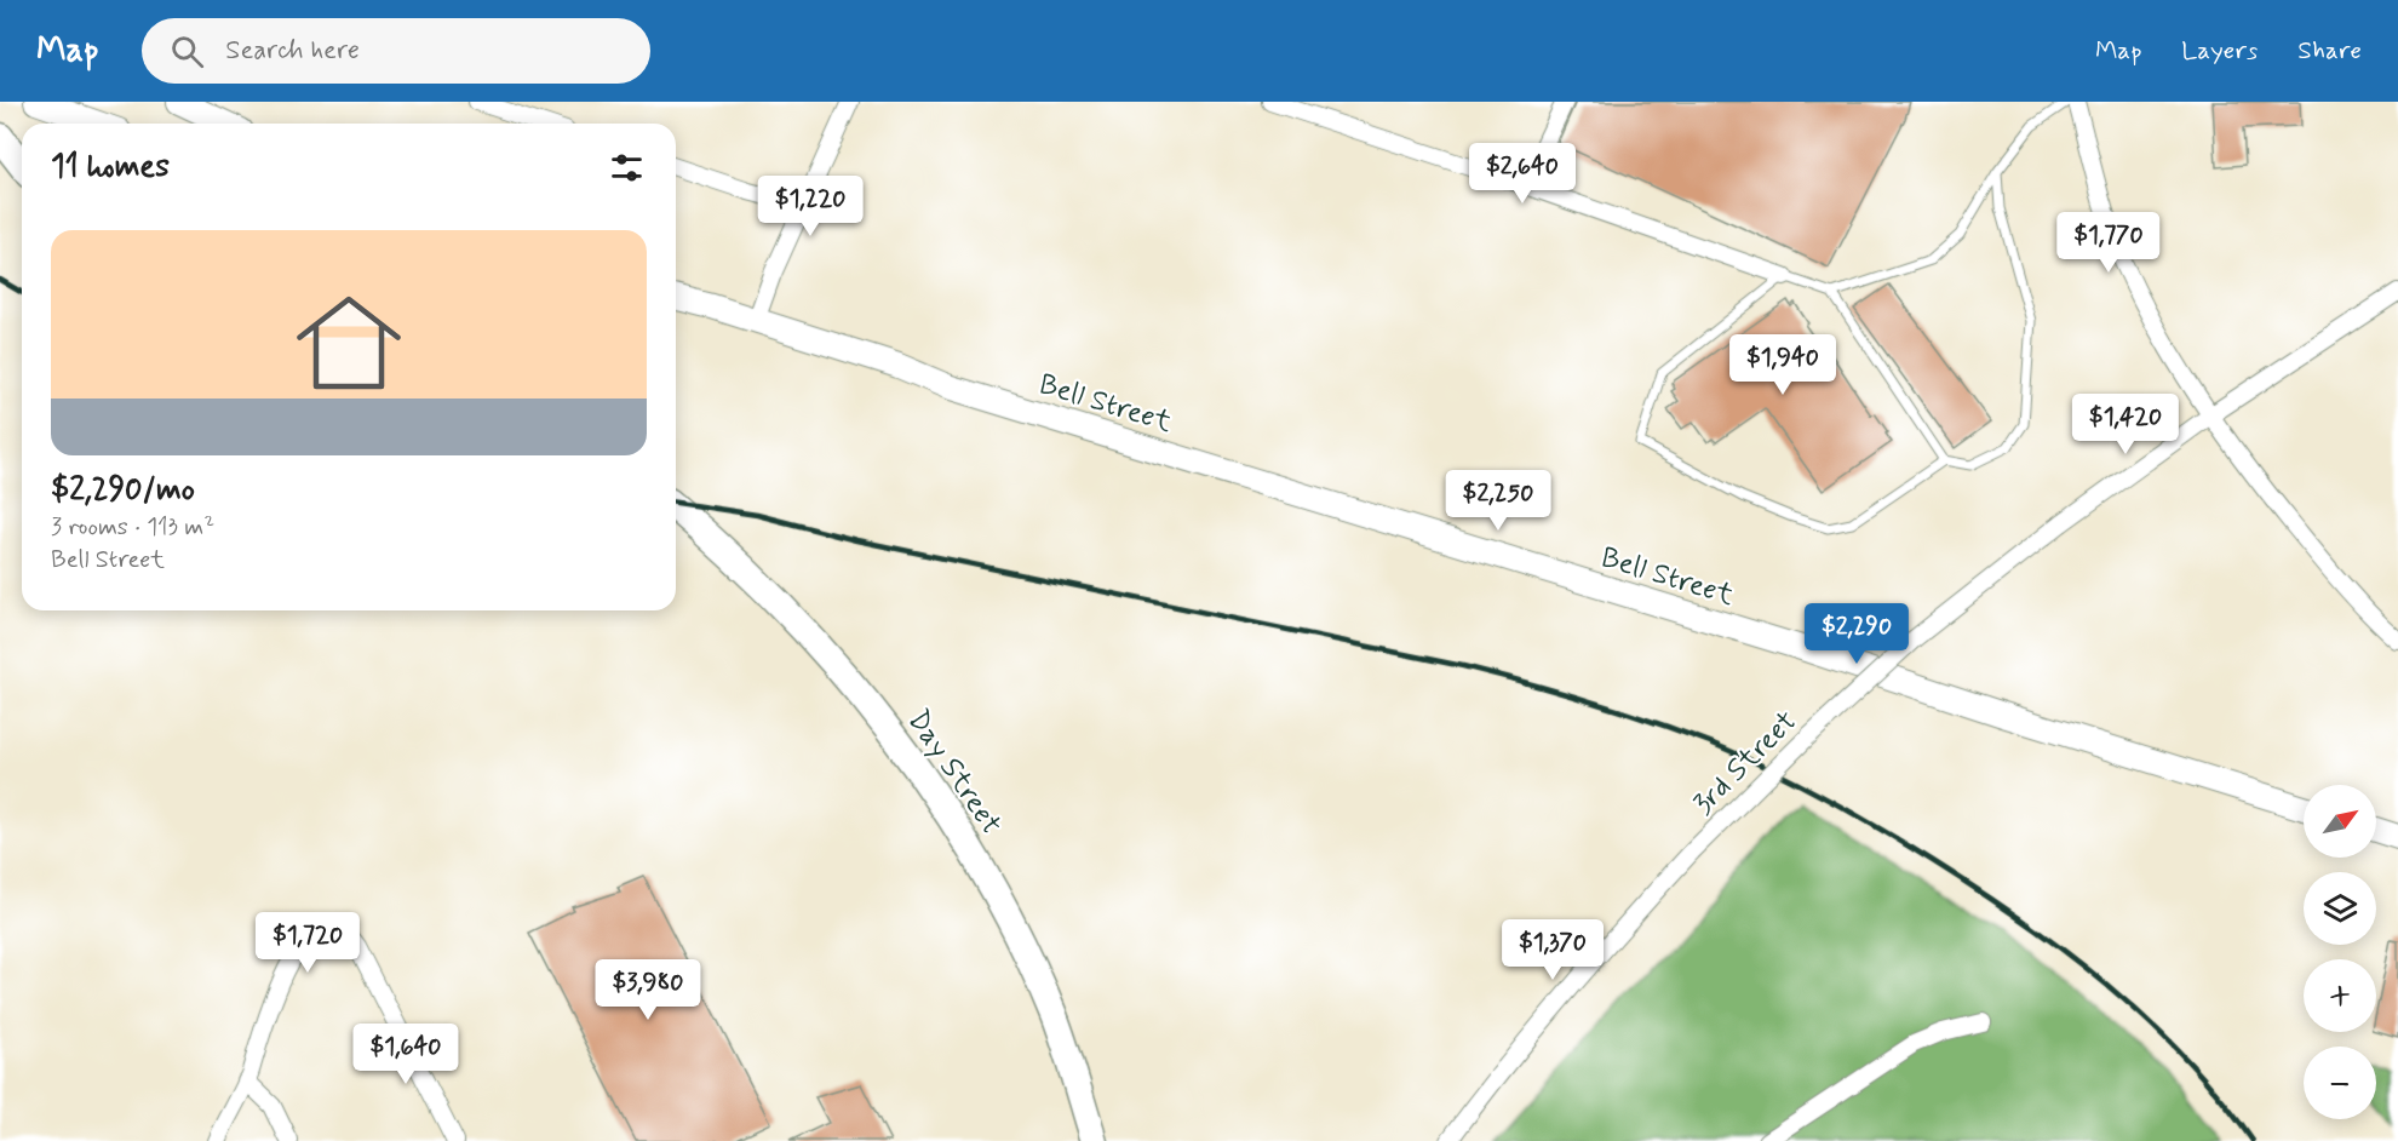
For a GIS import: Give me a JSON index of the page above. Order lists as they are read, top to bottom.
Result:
{
  "streets": {
    "main road": ["Bell Street", "Day Street"],
    "street": ["3rd Street"]
  },
  "north": "top right",
  "page": {
    "header": "Map",
    "search": "Search here",
    "nav": ["Map", "Layers", "Share"],
    "heading": "11 homes",
    "price": [
      "$2,640",
      "$1,220",
      "$1,770",
      "$1,940",
      "$1,420",
      "$2,250",
      "$2,290",
      "$1,720",
      "$1,370",
      "$3,980",
      "$1,640"
    ],
    "list": [
      {
        "name": "$2,290/mo",
        "note": "3 rooms · 113 m² · Bell Street"
      }
    ],
    "map_buttons": ["+", "−"]
  }
}
